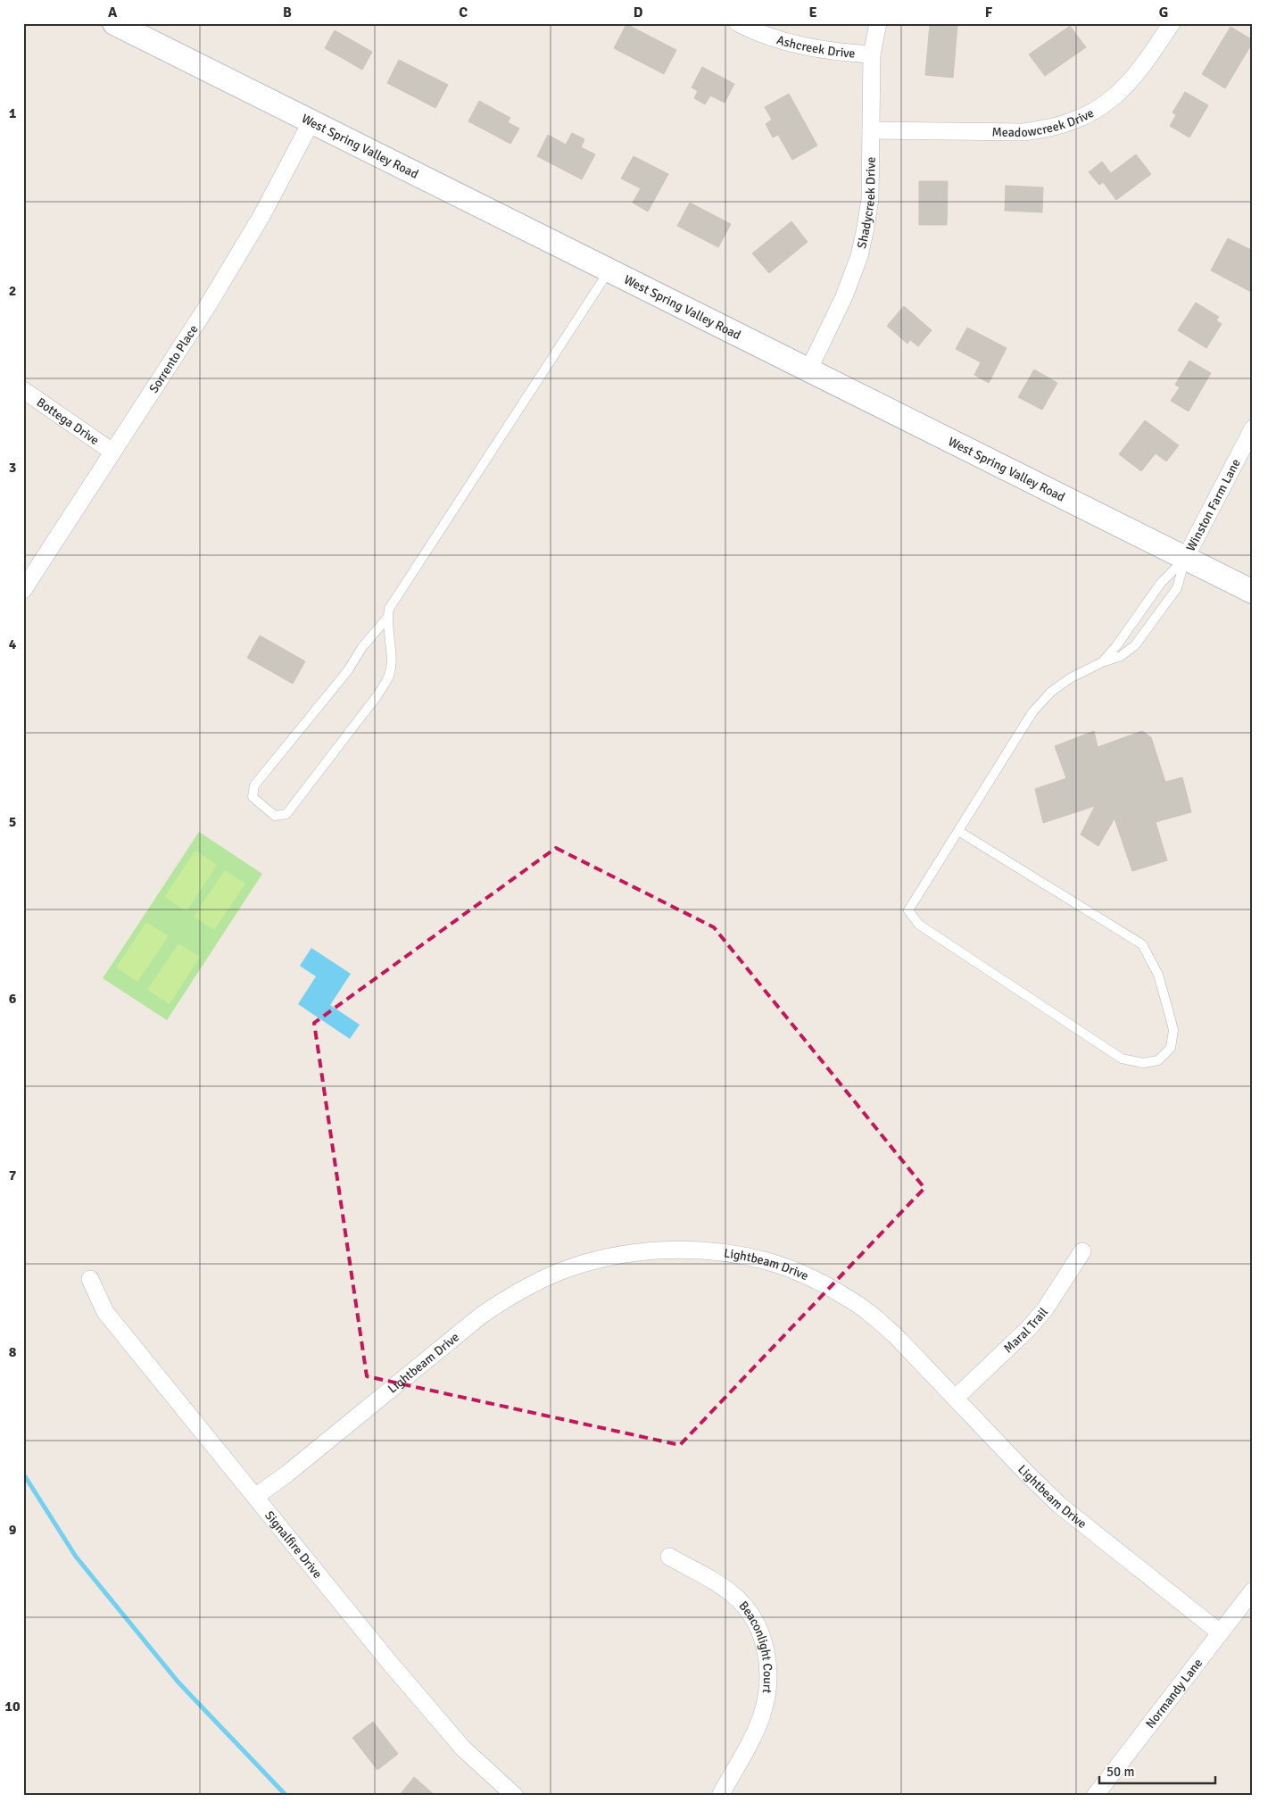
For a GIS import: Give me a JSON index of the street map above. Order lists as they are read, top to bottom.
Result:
{
  "streets": {
    "street": [
      "Ashcreek Drive",
      "Meadowcreek Drive",
      "West Spring Valley Road",
      "Shadycreek Drive",
      "Sorrento Place",
      "Bottega Drive",
      "Winston Farm Lane",
      "Lightbeam Drive",
      "Maral Trail",
      "Signalfire Drive",
      "Beaconlight Court",
      "Normandy Lane"
    ]
  },
  "crossings": [
    ["Ashcreek Drive", "Shadycreek Drive"],
    ["Meadowcreek Drive", "Shadycreek Drive"],
    ["West Spring Valley Road", "Shadycreek Drive"],
    ["West Spring Valley Road", "Sorrento Place"],
    ["West Spring Valley Road", "Winston Farm Lane"],
    ["Sorrento Place", "Bottega Drive"],
    ["Lightbeam Drive", "Maral Trail"],
    ["Lightbeam Drive", "Signalfire Drive"],
    ["Lightbeam Drive", "Normandy Lane"]
  ],
  "scale_bar": "50 m",
  "grid": {
    "columns": [
      "A",
      "B",
      "C",
      "D",
      "E",
      "F",
      "G"
    ],
    "rows": [
      "1",
      "2",
      "3",
      "4",
      "5",
      "6",
      "7",
      "8",
      "9",
      "10"
    ]
  }
}
